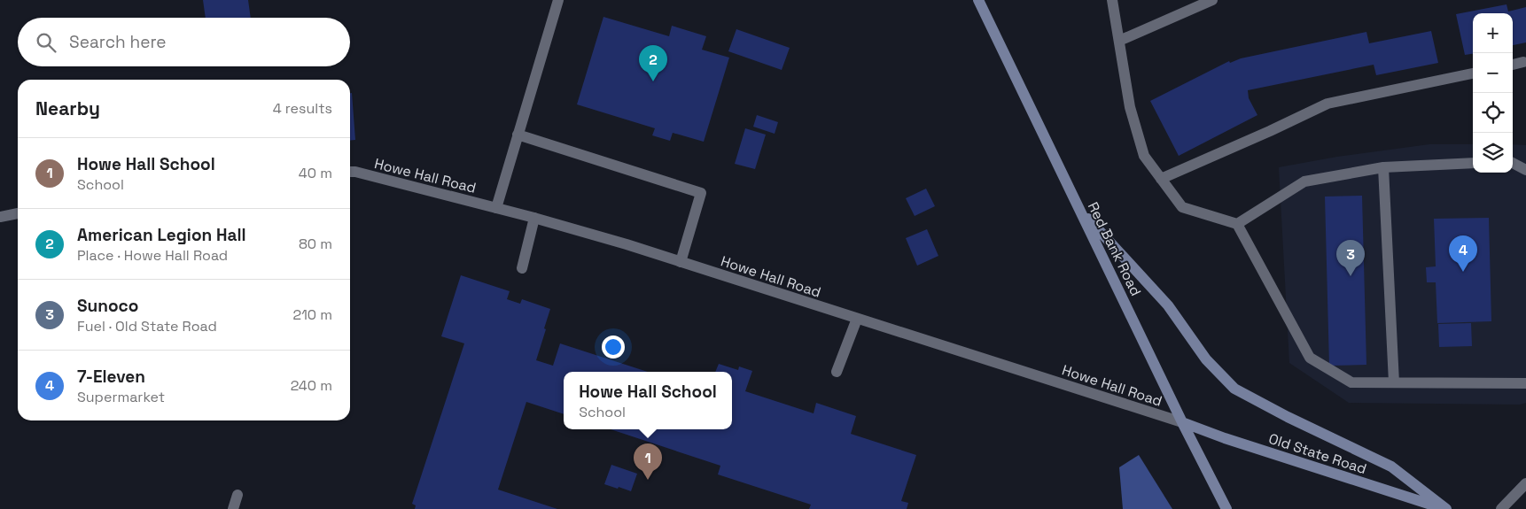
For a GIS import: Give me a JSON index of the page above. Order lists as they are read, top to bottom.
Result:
{
  "streets": {
    "main road": ["Red Bank Road", "Old State Road"],
    "street": ["Howe Hall Road"]
  },
  "crossings": [
    ["Howe Hall Road", "Red Bank Road"],
    ["Howe Hall Road", "Old State Road"],
    ["Red Bank Road", "Old State Road"]
  ],
  "page": {
    "map_buttons": ["+", "−"],
    "search": "Search here",
    "pins": [
      "2",
      "4",
      "3",
      "1"
    ],
    "heading": ["Nearby", "4 results"],
    "list": [
      {
        "mark": "1",
        "name": "Howe Hall School",
        "note": "School",
        "value": "40 m"
      },
      {
        "mark": "2",
        "name": "American Legion Hall",
        "note": "Place · Howe Hall Road",
        "value": "80 m"
      },
      {
        "mark": "3",
        "name": "Sunoco",
        "note": "Fuel · Old State Road",
        "value": "210 m"
      },
      {
        "mark": "4",
        "name": "7-Eleven",
        "note": "Supermarket",
        "value": "240 m"
      }
    ],
    "popup": ["Howe Hall School", "School"]
  }
}
